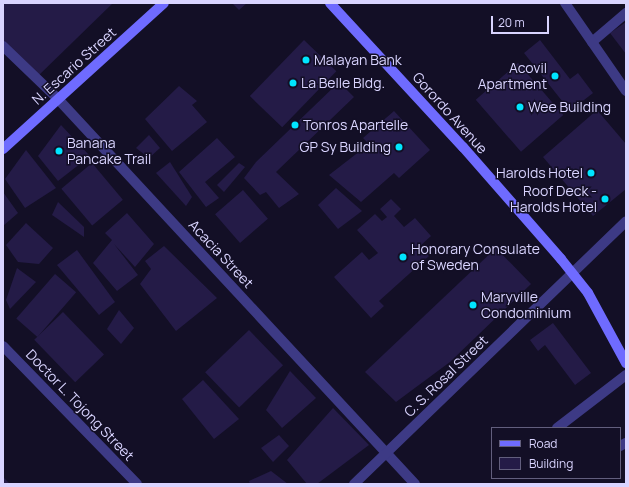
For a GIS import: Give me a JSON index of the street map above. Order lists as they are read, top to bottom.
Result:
{
  "streets": {
    "main road": ["N. Escario Street", "Gorordo Avenue"],
    "street": ["Acacia Street", "C. S. Rosal Street", "Doctor L. Tojong Street"]
  },
  "crossings": [
    ["N. Escario Street", "Acacia Street"],
    ["Gorordo Avenue", "C. S. Rosal Street"],
    ["Acacia Street", "C. S. Rosal Street"]
  ],
  "places": [
    "Malayan Bank",
    "Acovil Apartment",
    "La Belle Bldg.",
    "Wee Building",
    "Tonros Apartelle",
    "GP Sy Building",
    "Banana Pancake Trail",
    "Harolds Hotel",
    "Roof Deck - Harolds Hotel",
    "Honorary Consulate of Sweden",
    "Maryville Condominium"
  ],
  "legend": ["Road", "Building"],
  "scale_bar": "20 m"
}
